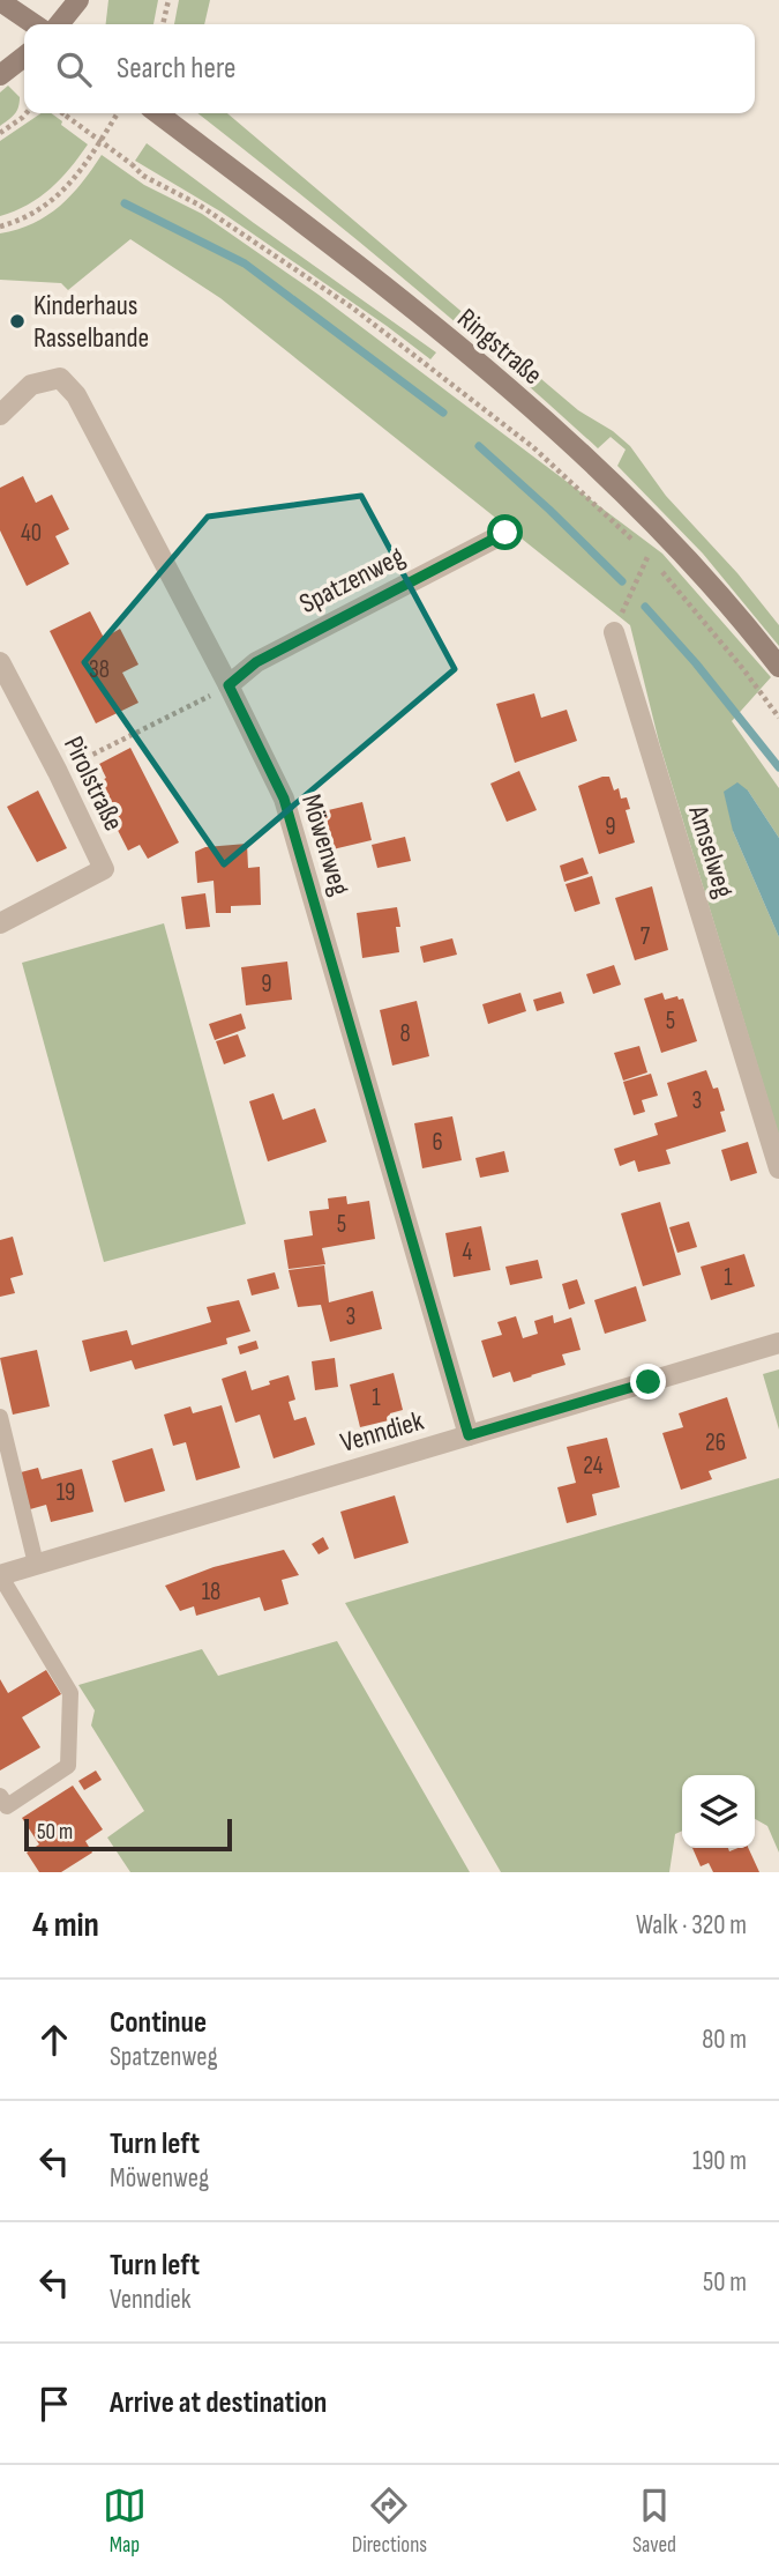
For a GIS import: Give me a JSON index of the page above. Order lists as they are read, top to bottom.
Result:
{
  "streets": {
    "main road": ["Ringstraße"],
    "street": [
      "Spatzenweg",
      "Pirolstraße",
      "Möwenweg",
      "Amselweg",
      "Venndiek"
    ]
  },
  "crossings": [
    ["Spatzenweg", "Möwenweg"],
    ["Möwenweg", "Venndiek"]
  ],
  "places": ["Kinderhaus Rasselbande"],
  "house_numbers": [
    "40",
    "38",
    "9",
    "7",
    "9",
    "5",
    "8",
    "3",
    "6",
    "5",
    "4",
    "1",
    "3",
    "1",
    "26",
    "24",
    "19",
    "18"
  ],
  "scale_bar": "50 m",
  "page": {
    "search": "Search here",
    "scale": "50 m",
    "heading": ["4 min", "Walk · 320 m"],
    "list": [
      ["Continue", "Spatzenweg", "80 m"],
      ["Turn left", "Möwenweg", "190 m"],
      ["Turn left", "Venndiek", "50 m"],
      "Arrive at destination"
    ],
    "nav": ["Map", "Directions", "Saved"]
  }
}
